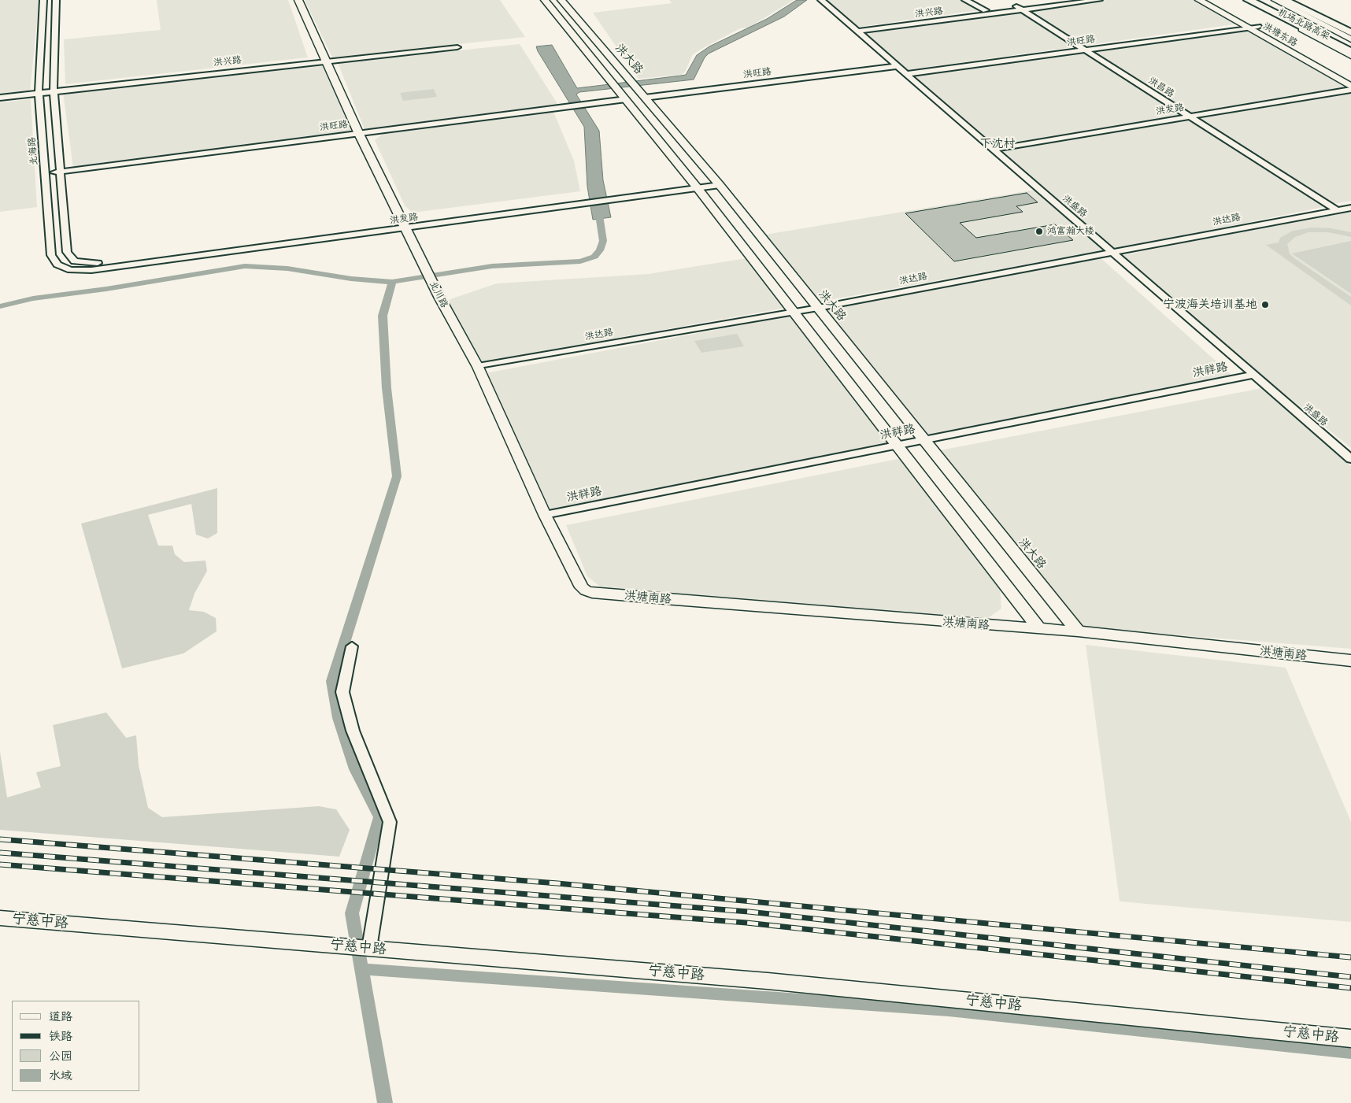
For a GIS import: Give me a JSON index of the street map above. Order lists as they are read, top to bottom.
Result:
{
  "streets": {
    "highway": ["机场北路高架"],
    "main road": [
      "洪塘东路",
      "洪大路",
      "北川路",
      "洪塘南路",
      "宁慈中路"
    ],
    "street": [
      "洪兴路",
      "洪旺路",
      "洪昌路",
      "洪发路",
      "北海路",
      "洪盛路",
      "洪达路",
      "洪祥路"
    ]
  },
  "crossings": [
    ["洪兴路", "洪昌路"],
    ["洪兴路", "北海路"],
    ["洪兴路", "洪盛路"],
    ["洪兴路", "北川路"],
    ["洪塘东路", "洪旺路"],
    ["洪旺路", "洪大路"],
    ["洪旺路", "洪昌路"],
    ["洪旺路", "洪发路"],
    ["洪旺路", "北海路"],
    ["洪旺路", "洪盛路"],
    ["洪旺路", "北川路"],
    ["洪大路", "洪发路"],
    ["洪大路", "洪达路"],
    ["洪大路", "洪祥路"],
    ["洪大路", "洪塘南路"],
    ["洪昌路", "洪发路"],
    ["洪昌路", "洪达路"],
    ["洪发路", "北海路"],
    ["洪发路", "洪盛路"],
    ["洪发路", "北川路"],
    ["洪盛路", "洪达路"],
    ["洪盛路", "洪祥路"],
    ["洪达路", "北川路"],
    ["北川路", "洪祥路"],
    ["北川路", "洪塘南路"]
  ],
  "districts": ["下沈村"],
  "places": ["鸿富瀚大楼", "宁波海关培训基地"],
  "legend": [
    "道路",
    "铁路",
    "公园",
    "水域"
  ]
}
